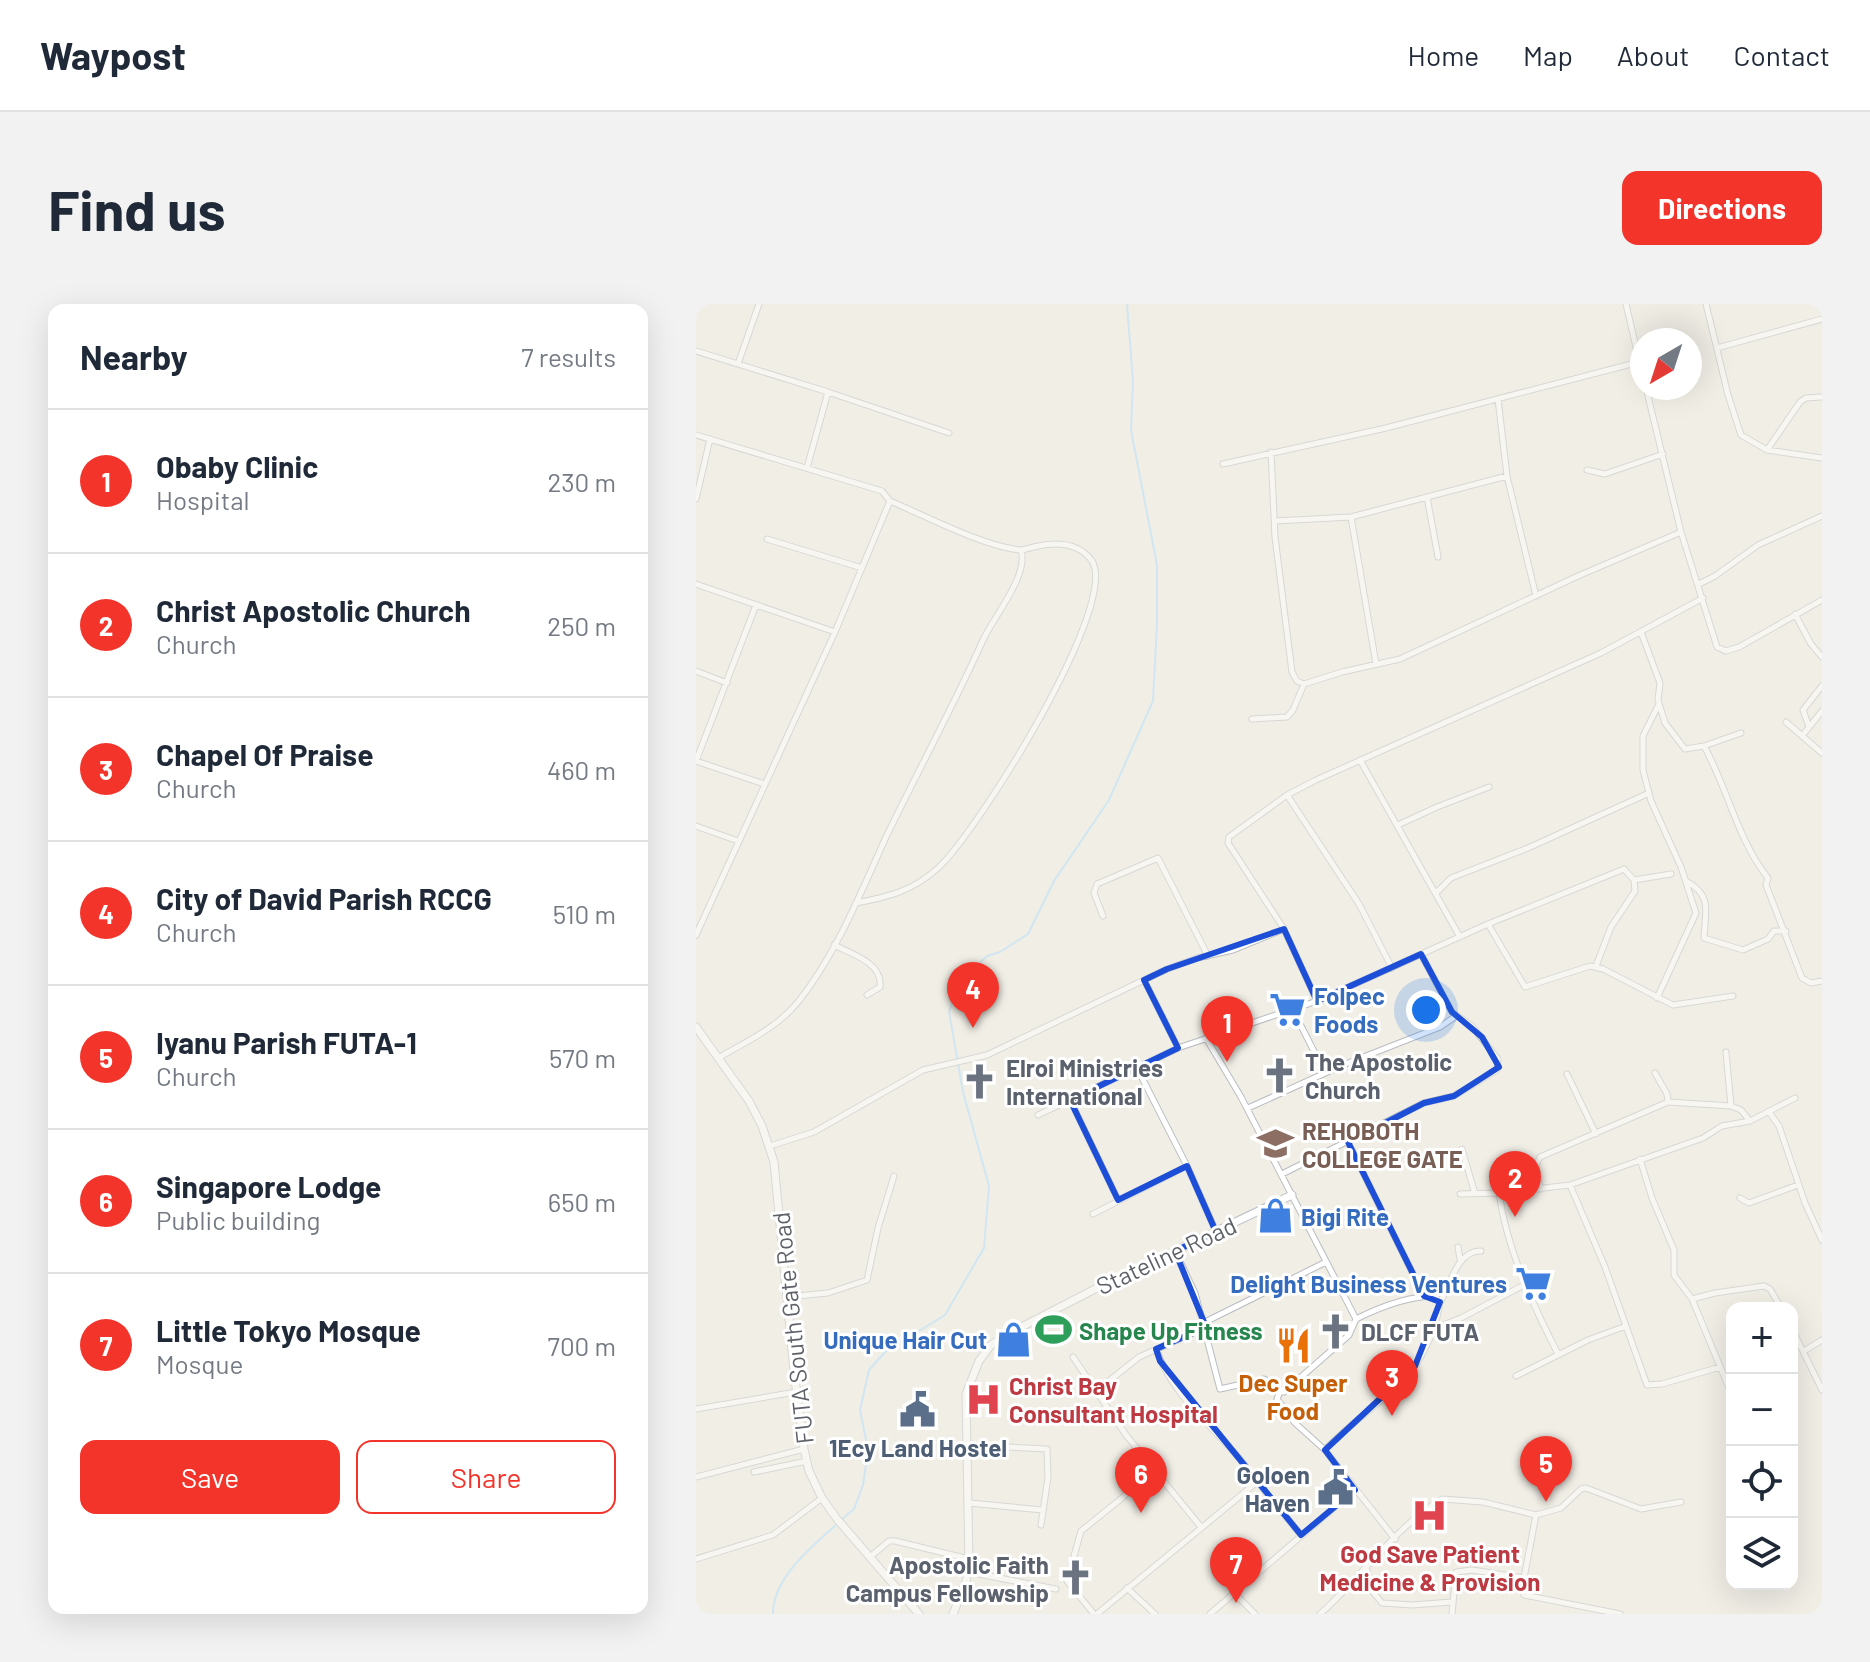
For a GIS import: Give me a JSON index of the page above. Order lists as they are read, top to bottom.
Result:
{
  "streets": {
    "main road": ["Stateline Road", "FUTA South Gate Road"]
  },
  "places": {
    "supermarket": ["Folpec Foods", "Delight Business Ventures"],
    "church": [
      "The Apostolic Church",
      "Elroi Ministries International",
      "DLCF FUTA",
      "Apostolic Faith Campus Fellowship"
    ],
    "school or university": ["REHOBOTH COLLEGE GATE"],
    "shop": ["Bigi Rite", "Unique Hair Cut"],
    "sports": ["Shape Up Fitness"],
    "restaurant": ["Dec Super Food"],
    "hospital": ["Christ Bay Consultant Hospital", "God Save Patient Medicine & Provision"],
    "public building": ["1Ecy Land Hostel", "Goloen Haven"]
  },
  "north": "bottom left",
  "page": {
    "header": "Waypost",
    "nav": [
      "Home",
      "Map",
      "About",
      "Contact"
    ],
    "buttons": [
      "Directions",
      ["Save", "Share"]
    ],
    "title": "Find us",
    "heading": ["Nearby", "7 results"],
    "list": [
      {
        "mark": "1",
        "name": "Obaby Clinic",
        "note": "Hospital",
        "value": "230 m"
      },
      {
        "mark": "2",
        "name": "Christ Apostolic Church",
        "note": "Church",
        "value": "250 m"
      },
      {
        "mark": "3",
        "name": "Chapel Of Praise",
        "note": "Church",
        "value": "460 m"
      },
      {
        "mark": "4",
        "name": "City of David Parish RCCG",
        "note": "Church",
        "value": "510 m"
      },
      {
        "mark": "5",
        "name": "Iyanu Parish FUTA-1",
        "note": "Church",
        "value": "570 m"
      },
      {
        "mark": "6",
        "name": "Singapore Lodge",
        "note": "Public building",
        "value": "650 m"
      },
      {
        "mark": "7",
        "name": "Little Tokyo Mosque",
        "note": "Mosque",
        "value": "700 m"
      }
    ],
    "pins": [
      "4",
      "1",
      "2",
      "3",
      "5",
      "6",
      "7"
    ],
    "map_buttons": ["+", "−"]
  }
}
